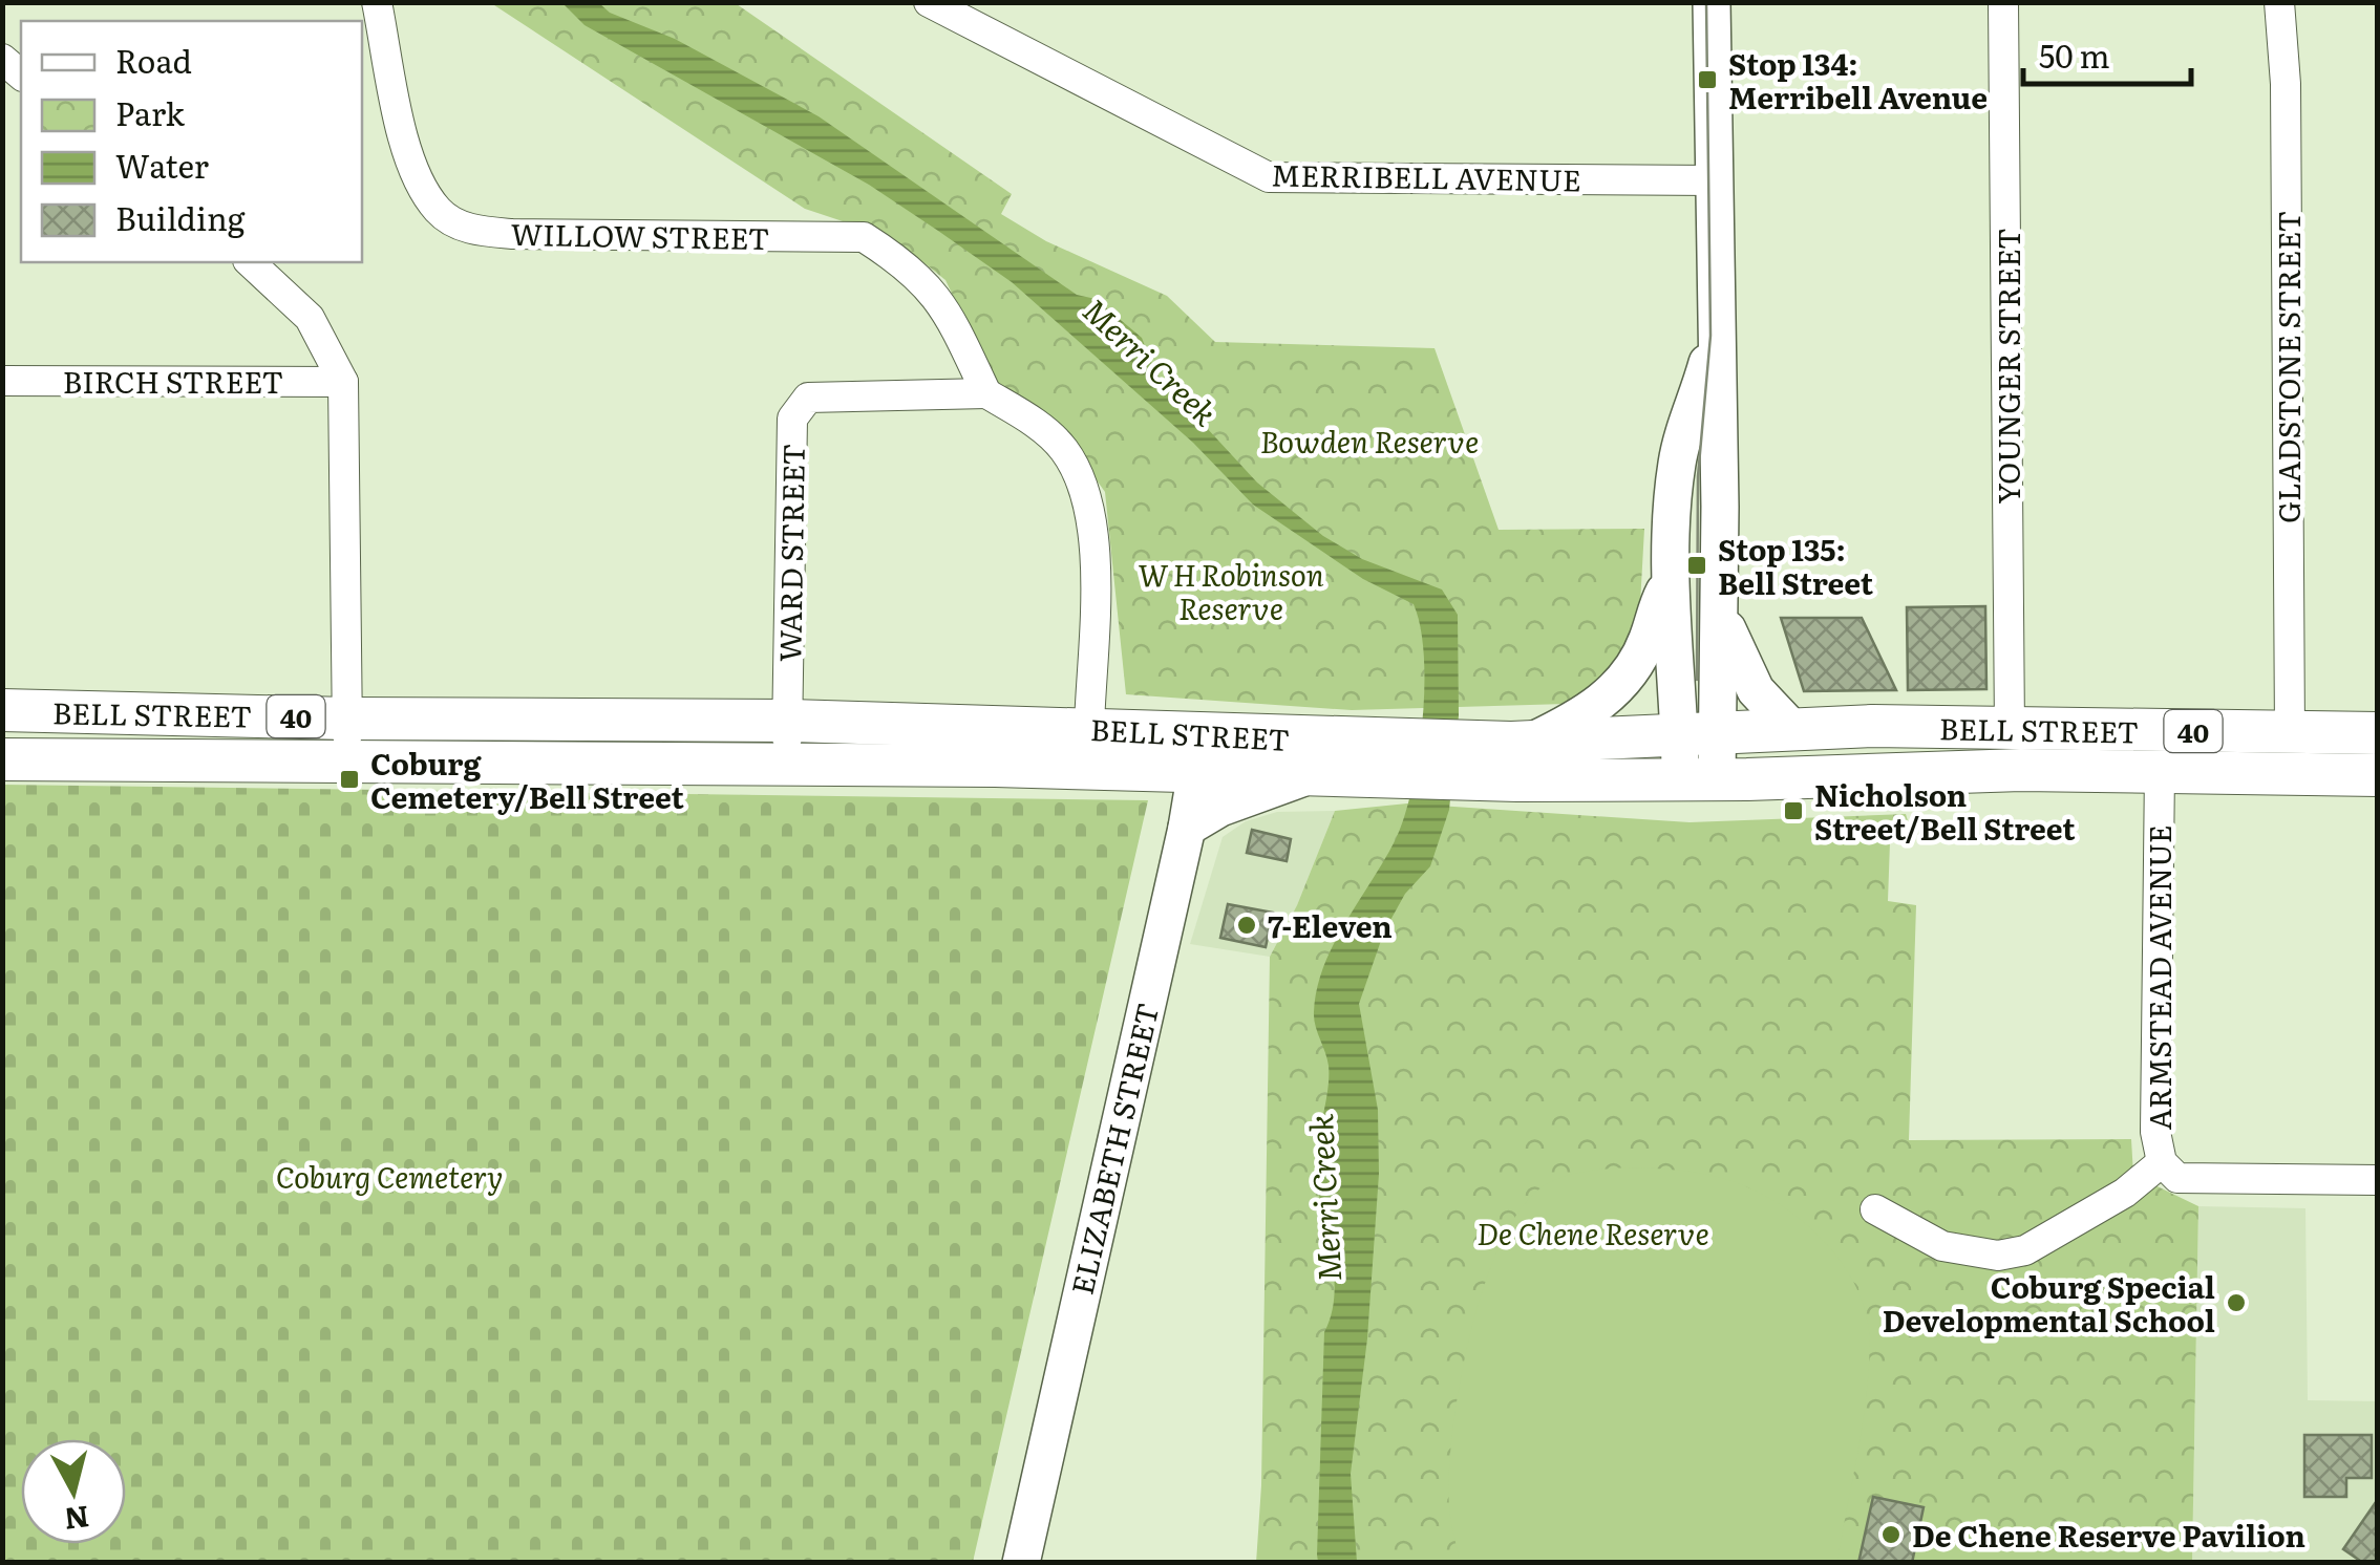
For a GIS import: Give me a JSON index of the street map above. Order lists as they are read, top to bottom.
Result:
{
  "streets": {
    "highway": ["BELL STREET", "40"],
    "main road": ["ELIZABETH STREET"],
    "street": [
      "MERRIBELL AVENUE",
      "WILLOW STREET",
      "YOUNGER STREET",
      "GLADSTONE STREET",
      "BIRCH STREET",
      "WARD STREET",
      "ARMSTEAD AVENUE"
    ]
  },
  "crossings": [
    ["WILLOW STREET", "WARD STREET"],
    ["YOUNGER STREET", "BELL STREET"],
    ["GLADSTONE STREET", "BELL STREET"],
    ["WARD STREET", "BELL STREET"],
    ["BELL STREET", "ARMSTEAD AVENUE"],
    ["BELL STREET", "ELIZABETH STREET"]
  ],
  "water": ["Merri Creek"],
  "parks": [
    "Bowden Reserve",
    "W H Robinson Reserve",
    "Coburg Cemetery",
    "De Chene Reserve"
  ],
  "places": {
    "transit": [
      "Stop 134: Merribell Avenue",
      "Stop 135: Bell Street",
      "Coburg Cemetery/Bell Street",
      "Nicholson Street/Bell Street"
    ],
    "other": ["7-Eleven", "Coburg Special Developmental School", "De Chene Reserve Pavilion"]
  },
  "legend": [
    "Road",
    "Park",
    "Water",
    "Building"
  ],
  "scale_bar": "50 m",
  "north": "bottom"
}
